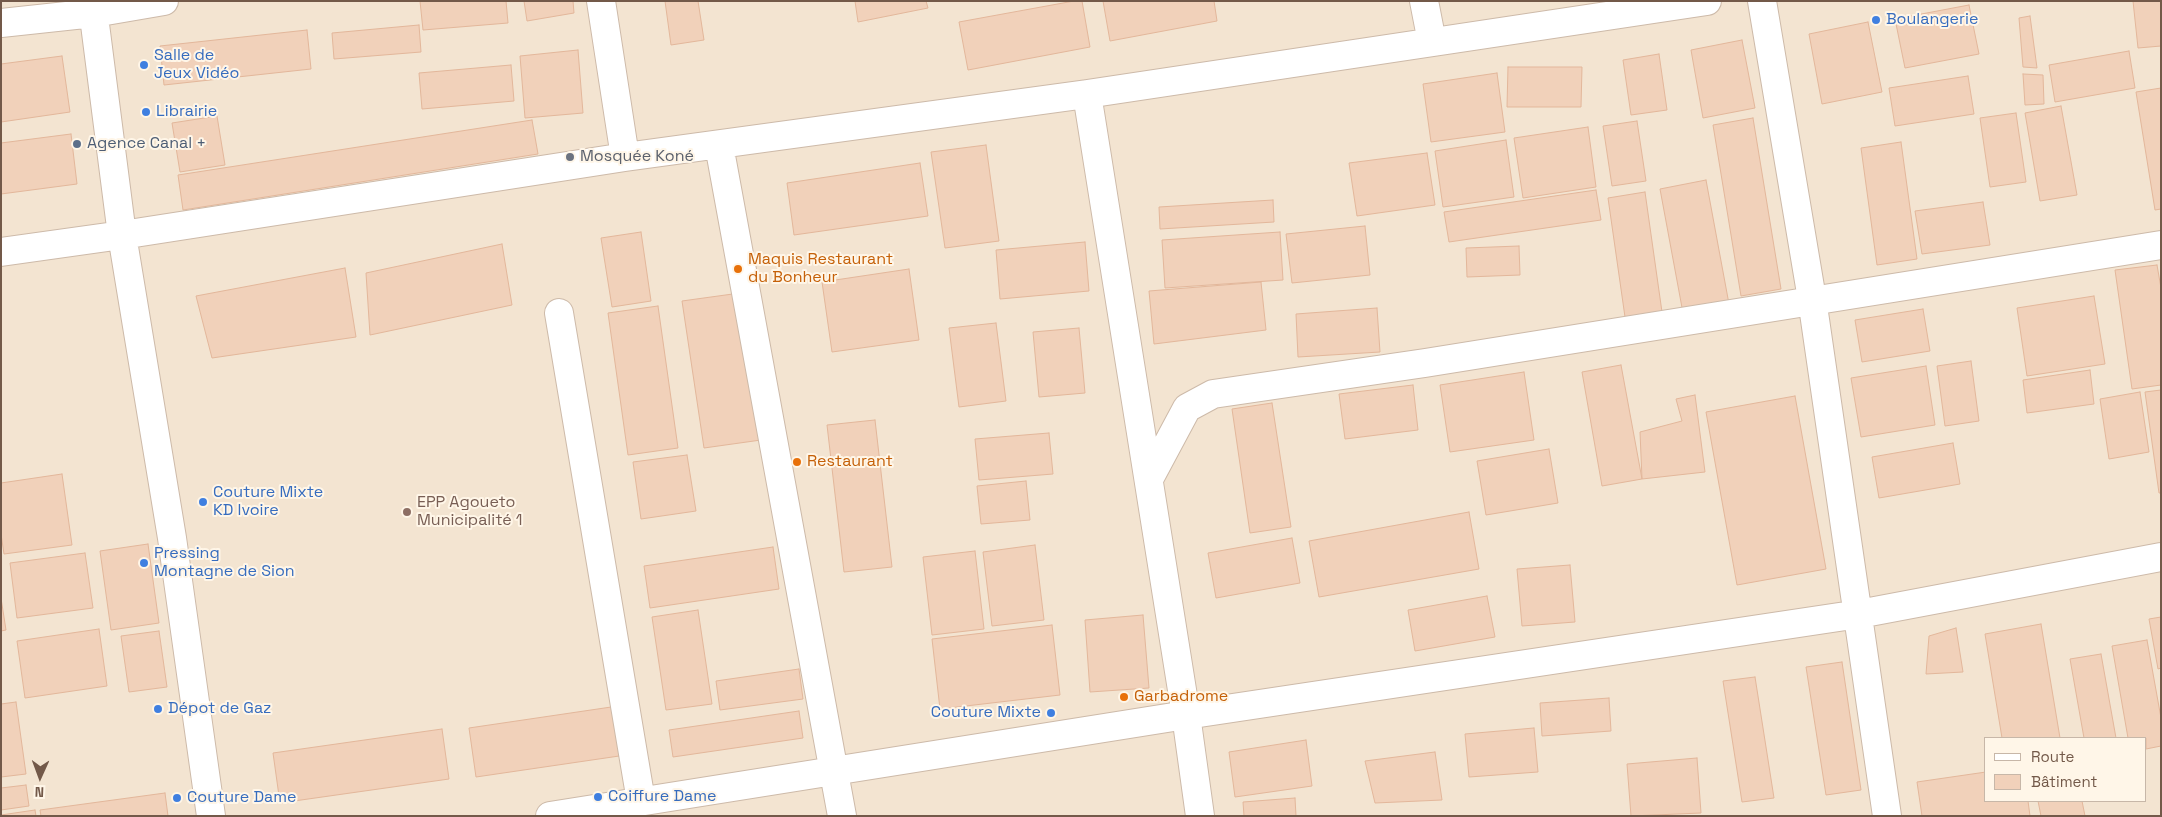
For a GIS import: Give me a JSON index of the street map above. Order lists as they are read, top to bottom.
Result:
{
  "places": [
    "Boulangerie",
    "Salle de Jeux Vidéo",
    "Librairie",
    "Agence Canal +",
    "Mosquée Koné",
    "Maquis Restaurant du Bonheur",
    "Restaurant",
    "Couture Mixte KD Ivoire",
    "EPP Agoueto Municipalité 1",
    "Pressing Montagne de Sion",
    "Garbadrome",
    "Dépot de Gaz",
    "Couture Mixte",
    "Coiffure Dame",
    "Couture Dame"
  ],
  "legend": ["Route", "Bâtiment"],
  "north": "bottom"
}
